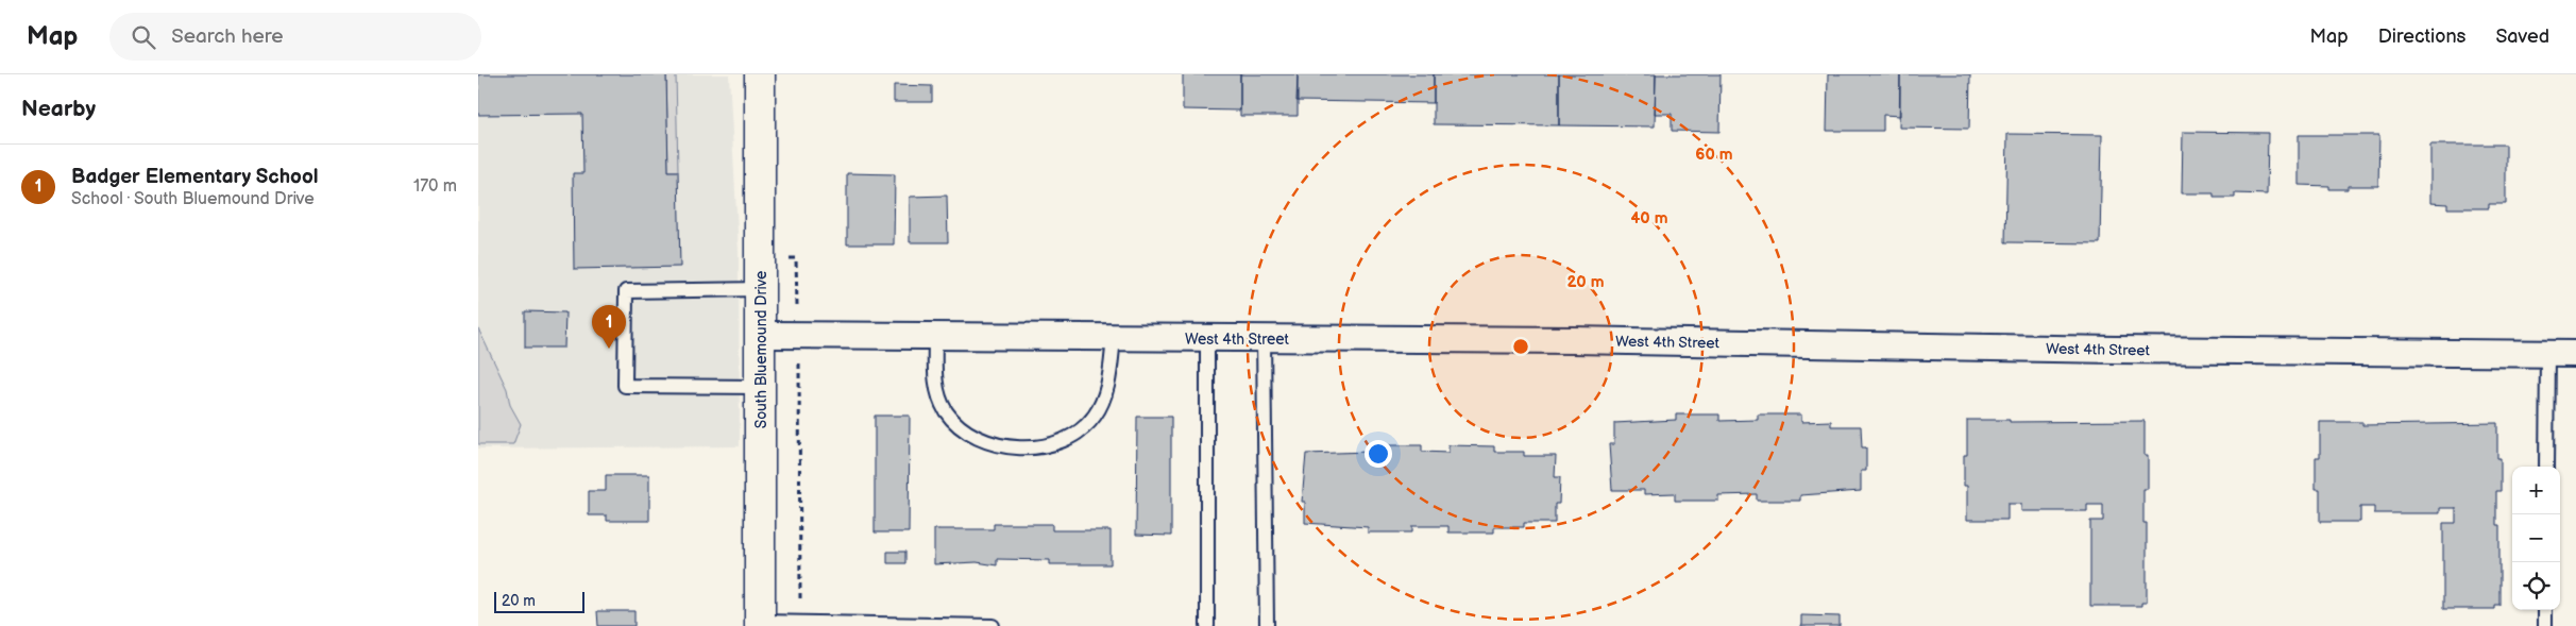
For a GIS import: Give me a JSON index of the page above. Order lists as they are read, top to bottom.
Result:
{
  "streets": {
    "main road": ["South Bluemound Drive"],
    "street": ["West 4th Street"]
  },
  "crossings": [
    ["West 4th Street", "South Bluemound Drive"]
  ],
  "scale_bar": "20 m",
  "page": {
    "header": "Map",
    "search": "Search here",
    "nav": ["Map", "Directions", "Saved"],
    "heading": "Nearby",
    "list": [
      {
        "mark": "1",
        "name": "Badger Elementary School",
        "note": "School · South Bluemound Drive",
        "value": "170 m"
      }
    ],
    "pins": "1",
    "map_buttons": ["+", "−"],
    "scale": "20 m"
  },
  "rings": ["60 m", "40 m", "20 m"]
}
